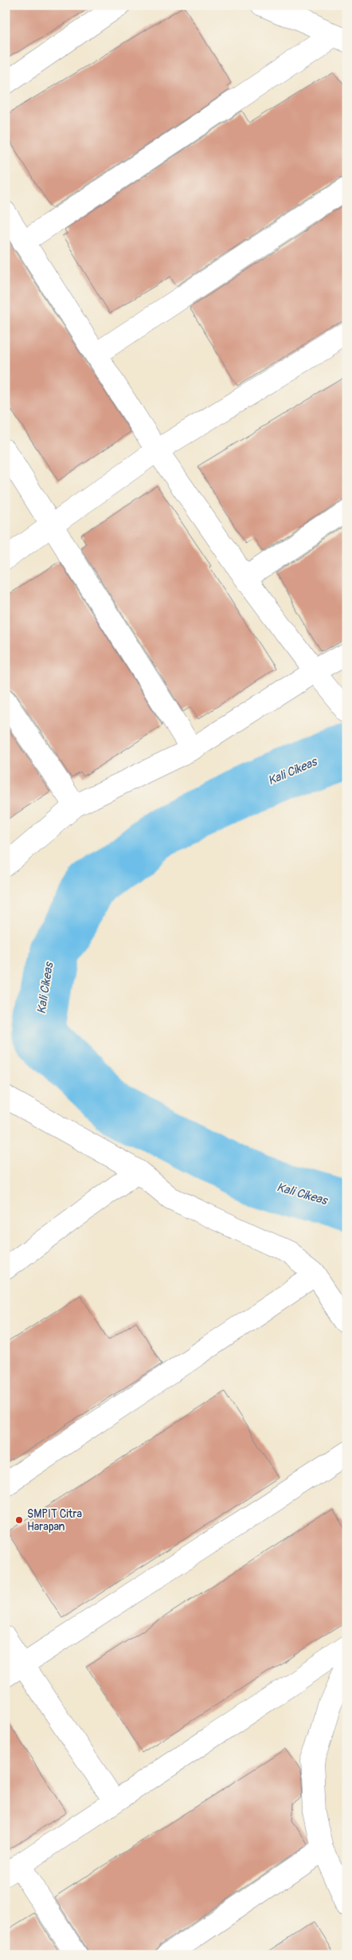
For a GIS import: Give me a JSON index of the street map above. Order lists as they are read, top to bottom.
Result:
{
  "water": ["Kali Cikeas"],
  "places": ["SMPIT Citra Harapan"]
}
